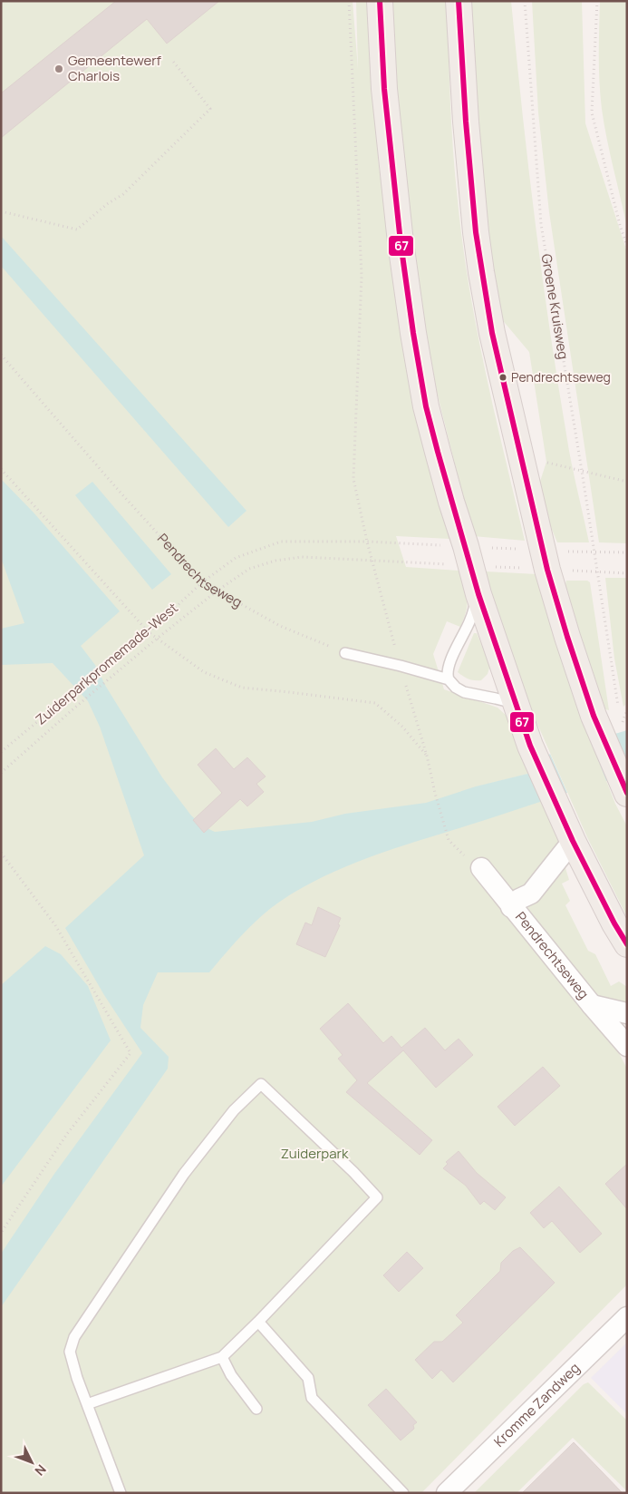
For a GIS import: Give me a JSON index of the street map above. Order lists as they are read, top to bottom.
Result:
{
  "streets": {
    "street": ["Pendrechtseweg", "Kromme Zandweg"],
    "path": ["Groene Kruisweg", "Zuiderparkpromemade-West"]
  },
  "crossings": [
    ["Groene Kruisweg", "Zuiderparkpromemade-West"],
    ["Pendrechtseweg", "Zuiderparkpromemade-West"]
  ],
  "parks": ["Zuiderpark"],
  "places": ["Gemeentewerf Charlois", "Pendrechtseweg"],
  "lines": ["transit line 67"],
  "north": "bottom right"
}
